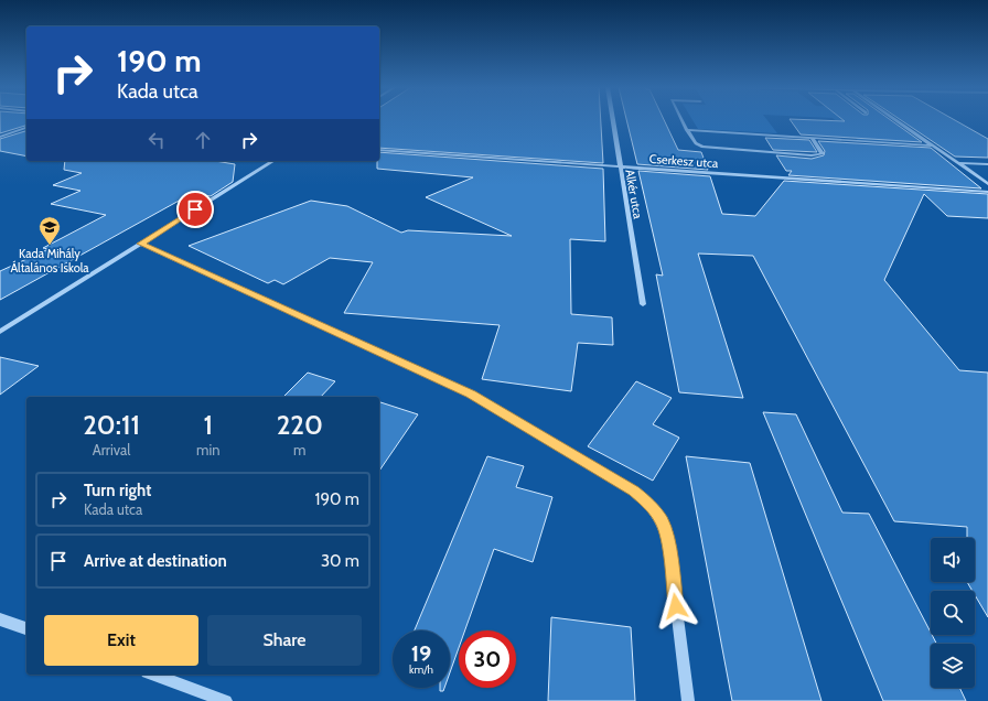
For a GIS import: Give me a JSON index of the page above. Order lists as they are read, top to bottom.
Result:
{
  "streets": {
    "street": ["Cserkesz utca", "Alkér utca"]
  },
  "crossings": [
    ["Cserkesz utca", "Alkér utca"]
  ],
  "places": {
    "school or university": ["Kada Mihály Általános Iskola"]
  },
  "page": {
    "turn": ["190 m", "Kada utca"],
    "eta": [
      "20:11",
      "Arrival",
      "1",
      "min",
      "220",
      "m"
    ],
    "list": [
      {
        "name": "Turn right",
        "note": "Kada utca",
        "value": "190 m"
      },
      {
        "name": "Arrive at destination",
        "value": "30 m"
      }
    ],
    "buttons": ["Exit", "Share"],
    "speed": "19 km/h",
    "limit": "30"
  }
}
